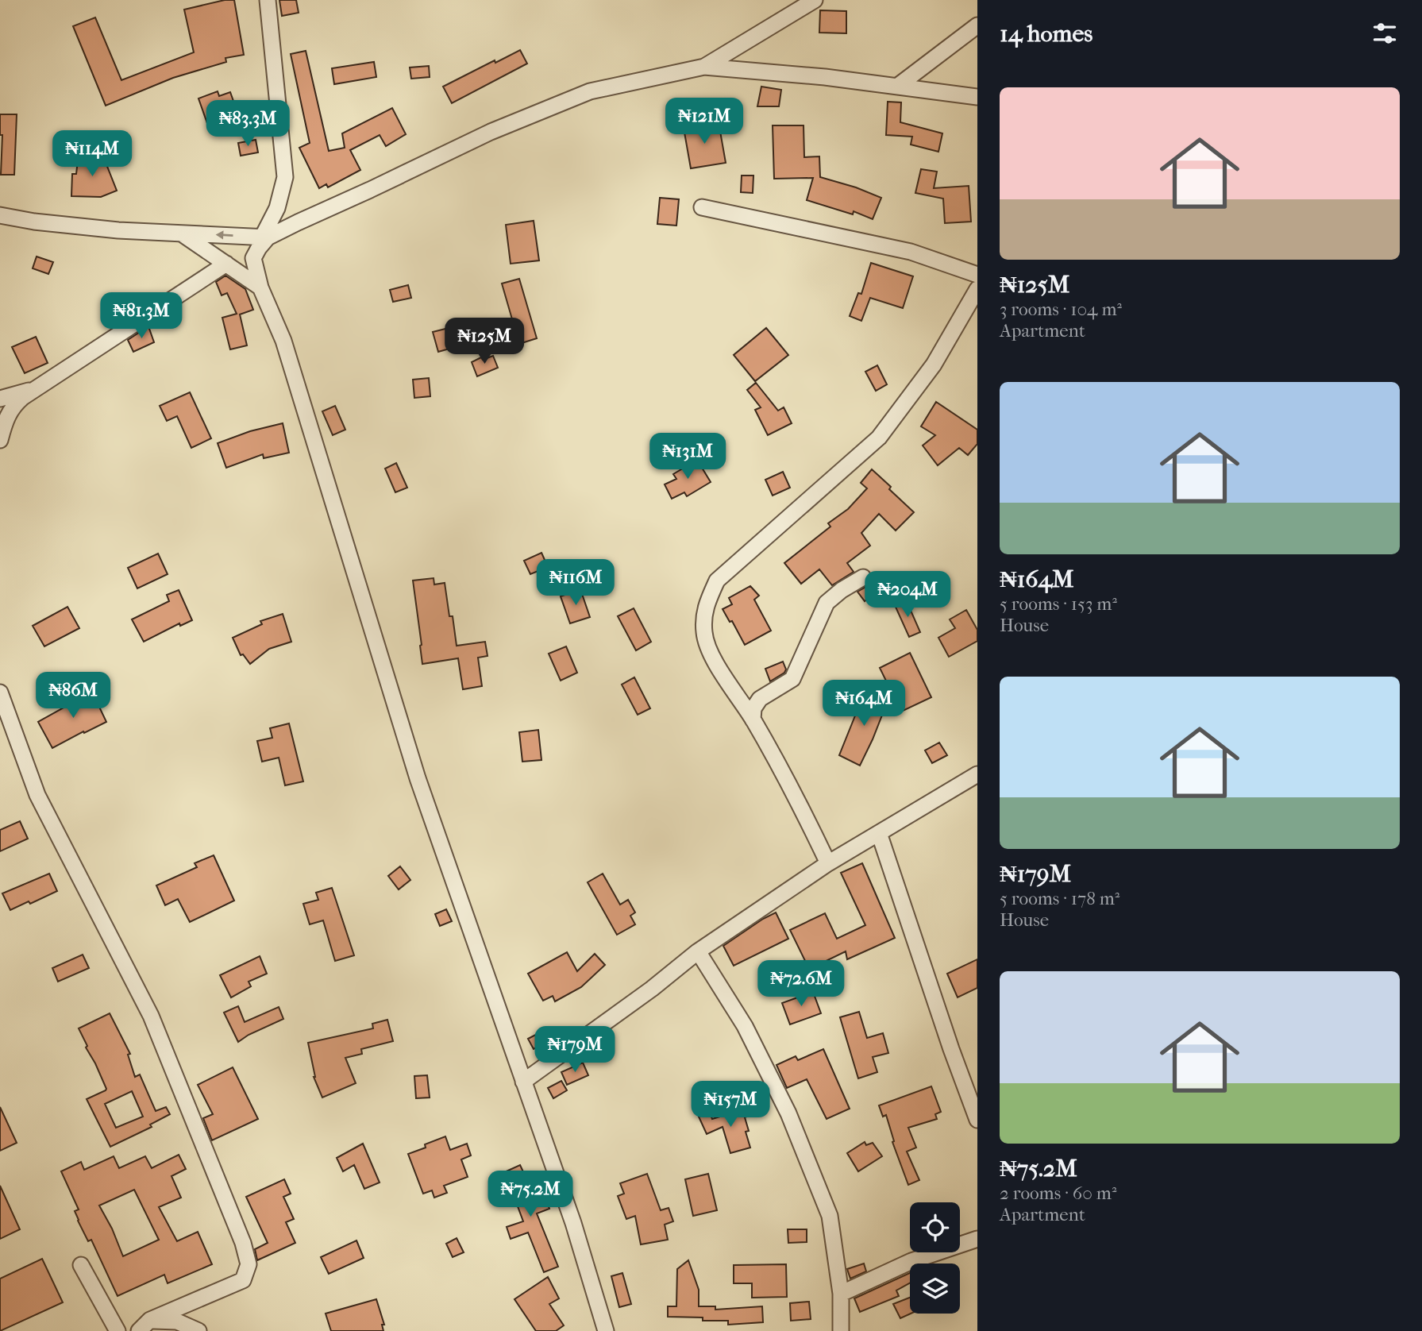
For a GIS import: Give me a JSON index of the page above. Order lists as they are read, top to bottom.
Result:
{
  "page": {
    "heading": "14 homes",
    "list": [
      {
        "name": "₦125M",
        "note": "3 rooms · 104 m² · Apartment"
      },
      {
        "name": "₦164M",
        "note": "5 rooms · 153 m² · House"
      },
      {
        "name": "₦179M",
        "note": "5 rooms · 178 m² · House"
      },
      {
        "name": "₦75.2M",
        "note": "2 rooms · 60 m² · Apartment"
      }
    ],
    "price": [
      "₦121M",
      "₦83.3M",
      "₦114M",
      "₦81.3M",
      "₦125M",
      "₦131M",
      "₦116M",
      "₦204M",
      "₦86M",
      "₦164M",
      "₦72.6M",
      "₦179M",
      "₦157M",
      "₦75.2M"
    ]
  }
}
